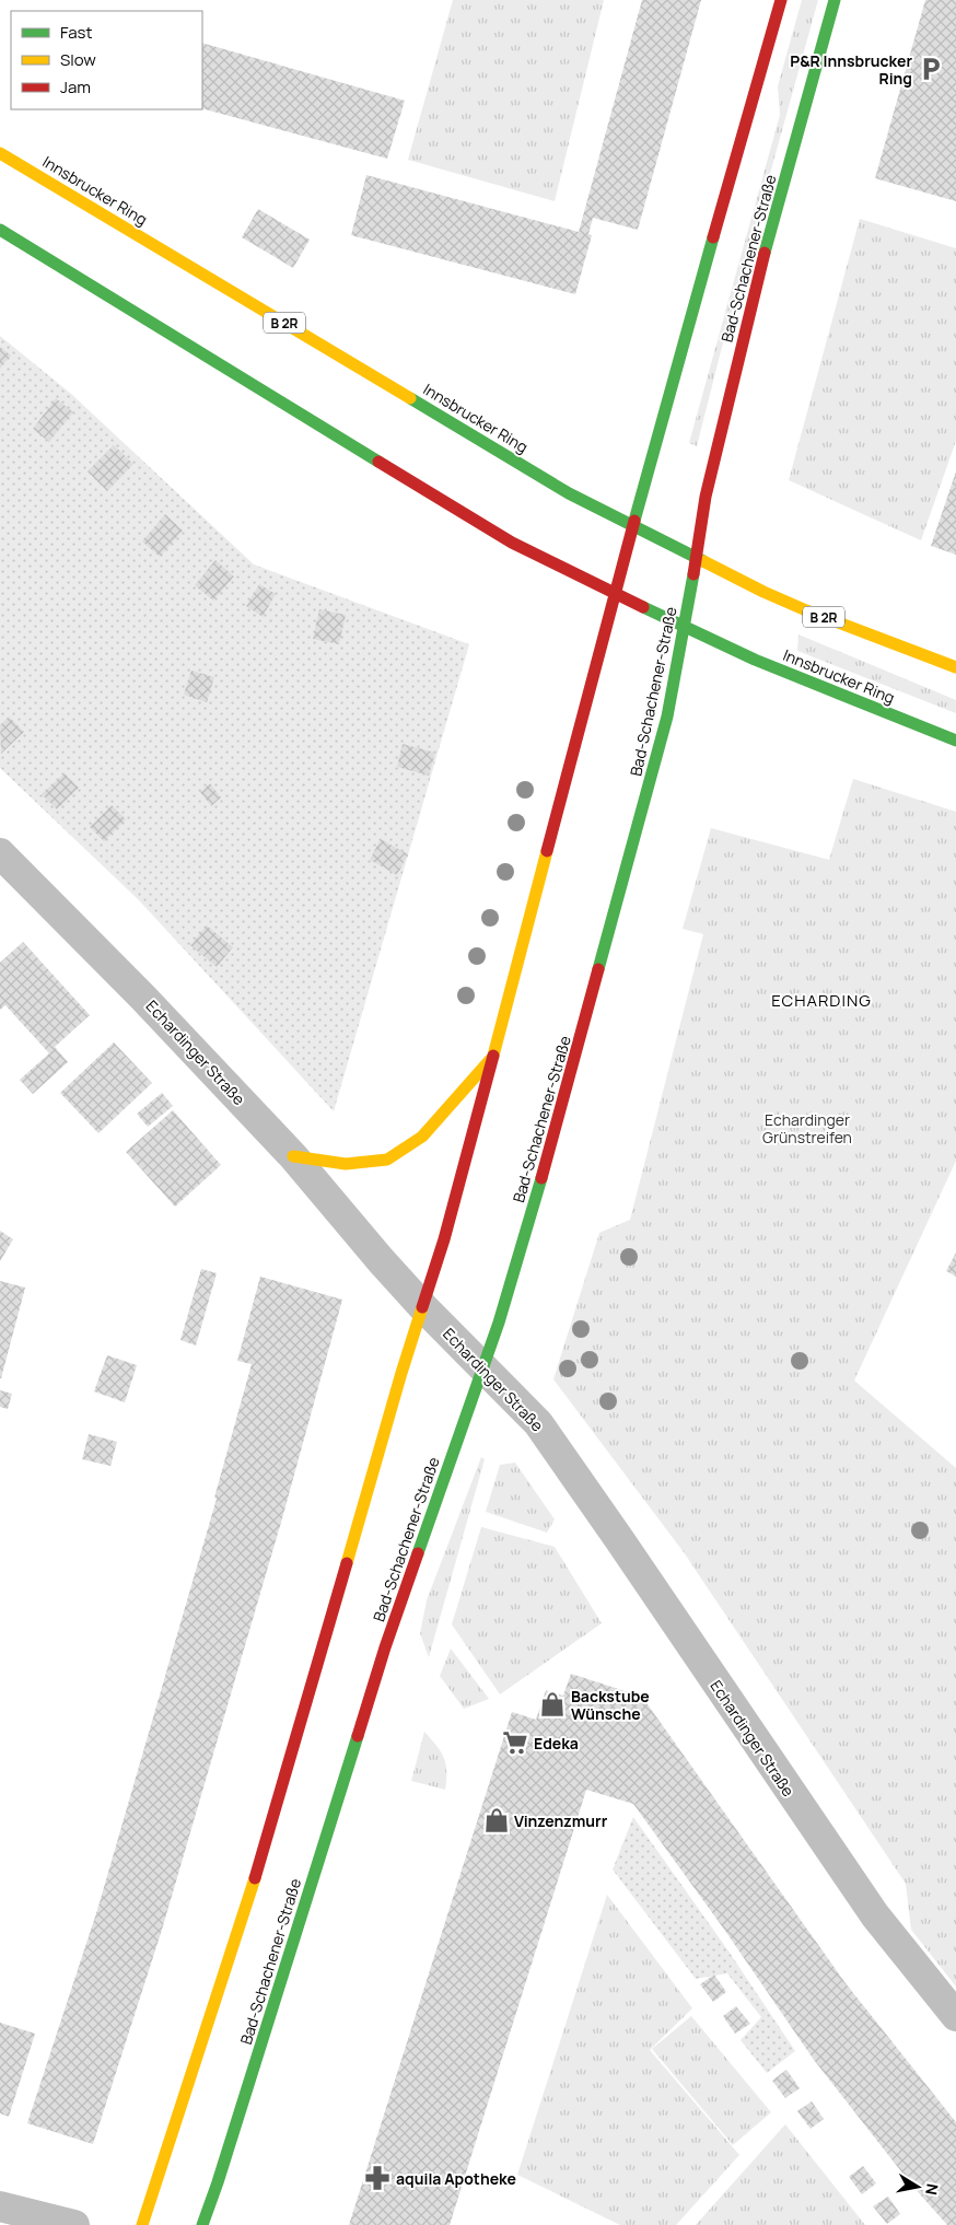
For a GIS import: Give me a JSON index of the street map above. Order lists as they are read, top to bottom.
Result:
{
  "streets": {
    "main road": ["Innsbrucker Ring", "Bad-Schachener-Straße", "B 2R"],
    "street": ["Echardinger Straße"]
  },
  "crossings": [
    ["Innsbrucker Ring", "Bad-Schachener-Straße"],
    ["Bad-Schachener-Straße", "Echardinger Straße"]
  ],
  "districts": ["ECHARDING"],
  "parks": ["Echardinger Grünstreifen"],
  "places": {
    "parking": ["P&R Innsbrucker Ring"],
    "shop": ["Backstube Wünsche", "Vinzenzmurr"],
    "supermarket": ["Edeka"],
    "pharmacy": ["aquila Apotheke"]
  },
  "legend": ["Fast", "Slow", "Jam"],
  "north": "right"
}
